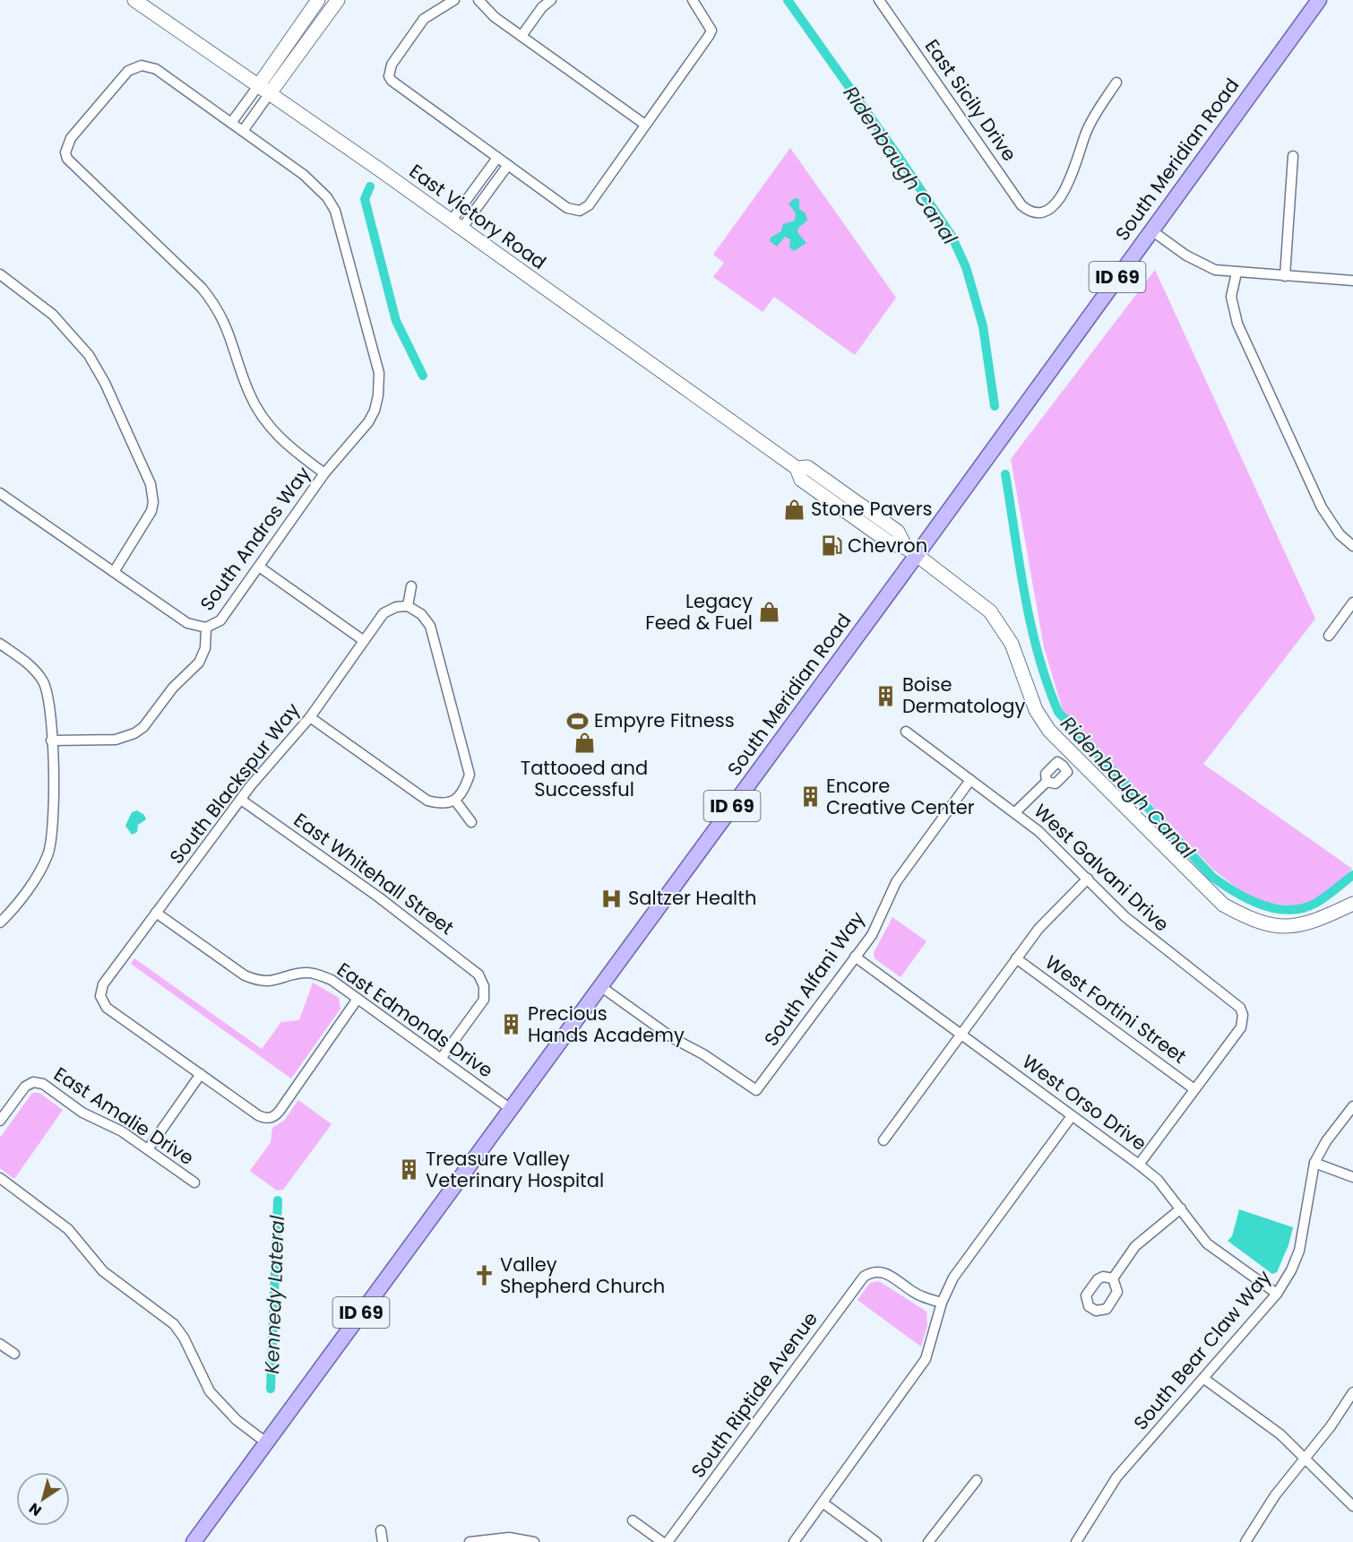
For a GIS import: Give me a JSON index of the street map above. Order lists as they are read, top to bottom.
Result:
{
  "streets": {
    "main road": ["South Meridian Road", "East Victory Road", "ID 69"],
    "street": [
      "East Sicily Drive",
      "South Andros Way",
      "South Blackspur Way",
      "West Galvani Drive",
      "East Whitehall Street",
      "South Alfani Way",
      "West Fortini Street",
      "East Edmonds Drive",
      "West Orso Drive",
      "East Amalie Drive",
      "South Bear Claw Way",
      "South Riptide Avenue"
    ]
  },
  "crossings": [
    ["South Meridian Road", "East Victory Road"],
    ["South Meridian Road", "South Alfani Way"],
    ["South Meridian Road", "East Edmonds Drive"],
    ["South Blackspur Way", "East Whitehall Street"],
    ["South Blackspur Way", "East Edmonds Drive"],
    ["West Galvani Drive", "South Alfani Way"],
    ["West Galvani Drive", "West Fortini Street"],
    ["East Whitehall Street", "East Edmonds Drive"],
    ["South Alfani Way", "West Orso Drive"],
    ["West Orso Drive", "South Bear Claw Way"]
  ],
  "water": ["Ridenbaugh Canal", "Kennedy Lateral"],
  "places": {
    "shop": ["Stone Pavers", "Legacy Feed & Fuel", "Tattooed and Successful"],
    "fuel station": ["Chevron"],
    "building": [
      "Boise Dermatology",
      "Encore Creative Center",
      "Precious Hands Academy",
      "Treasure Valley Veterinary Hospital"
    ],
    "sports": ["Empyre Fitness"],
    "hospital": ["Saltzer Health"],
    "church": ["Valley Shepherd Church"]
  },
  "north": "bottom left"
}
